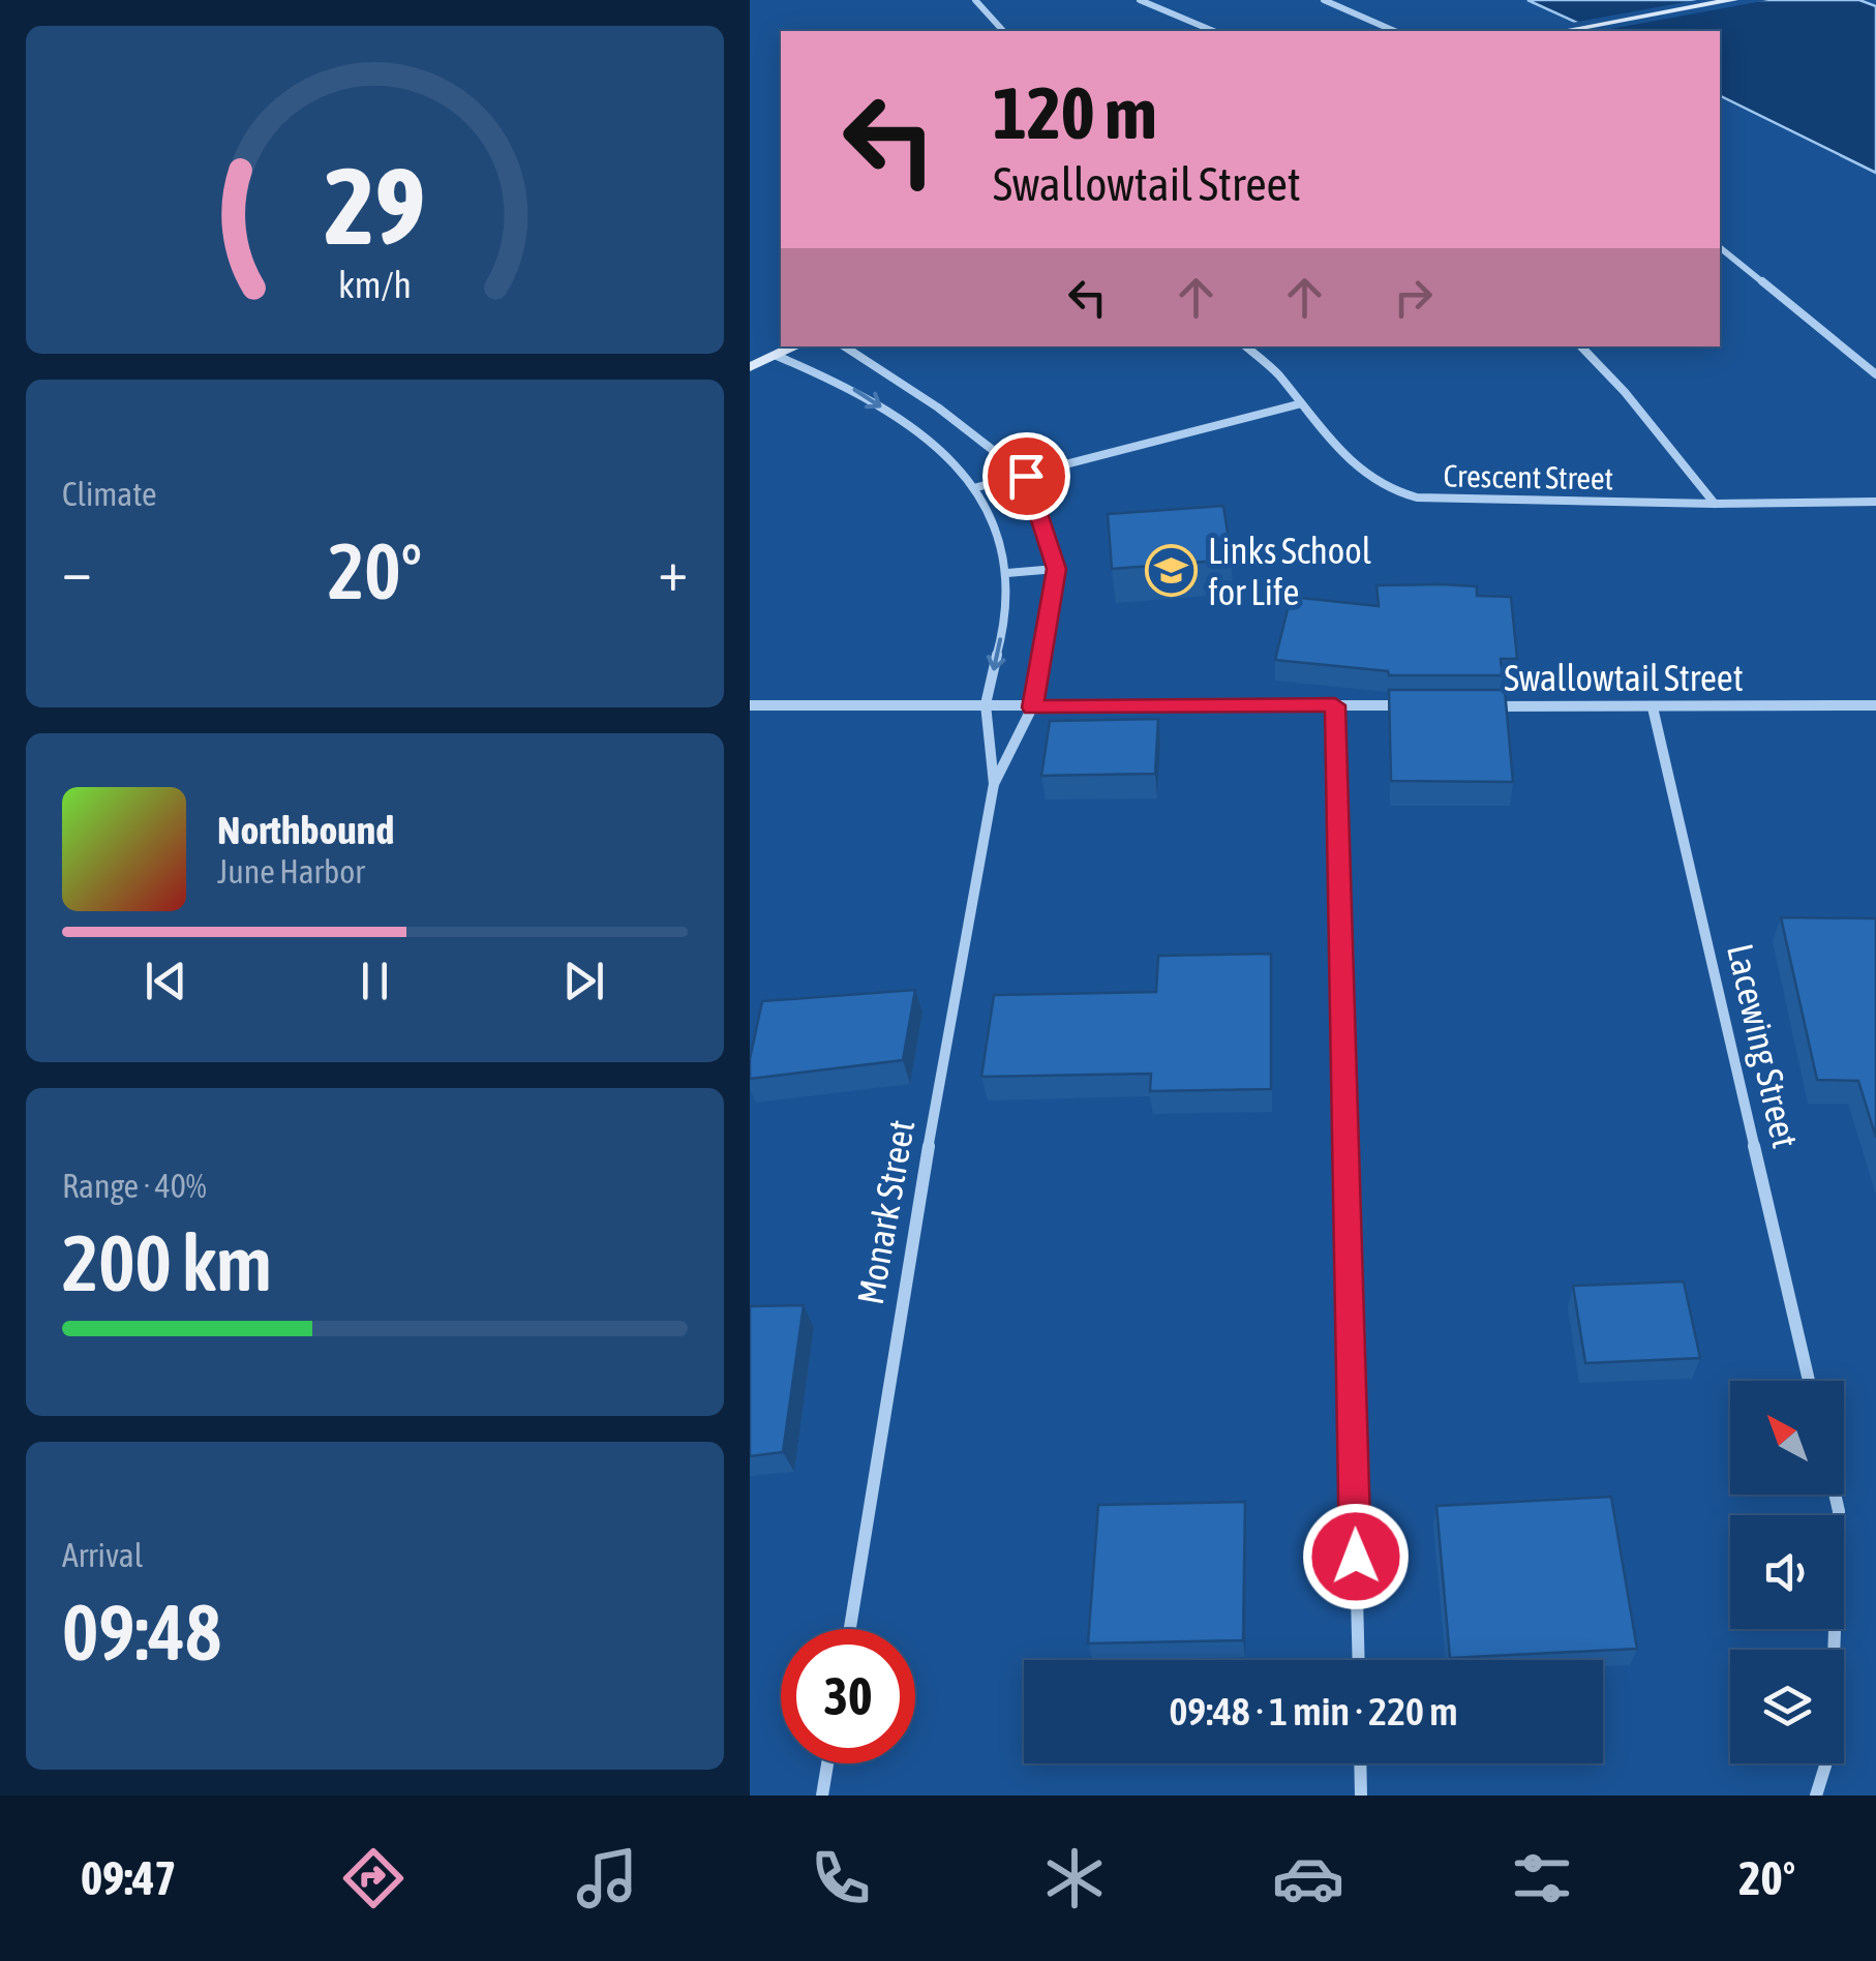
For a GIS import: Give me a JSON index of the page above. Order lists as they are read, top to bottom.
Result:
{
  "streets": {
    "street": [
      "Crescent Street",
      "Swallowtail Street",
      "Lacewing Street",
      "Monark Street"
    ]
  },
  "crossings": [
    ["Swallowtail Street", "Lacewing Street"]
  ],
  "places": {
    "school or university": ["Links School for Life"]
  },
  "north": "top left",
  "page": {
    "turn": ["120 m", "Swallowtail Street"],
    "tile": [
      "Climate",
      ["Range · 40%", "200 km"],
      ["Arrival", "09:48"]
    ],
    "heat": ["−", "20°", "+"],
    "song": ["Northbound", "June Harbor"],
    "limit": "30",
    "trip": "09:48 · 1 min · 220 m",
    "tabs": ["09:47", "20°"],
    "gauge": ["29", "km/h"]
  }
}
